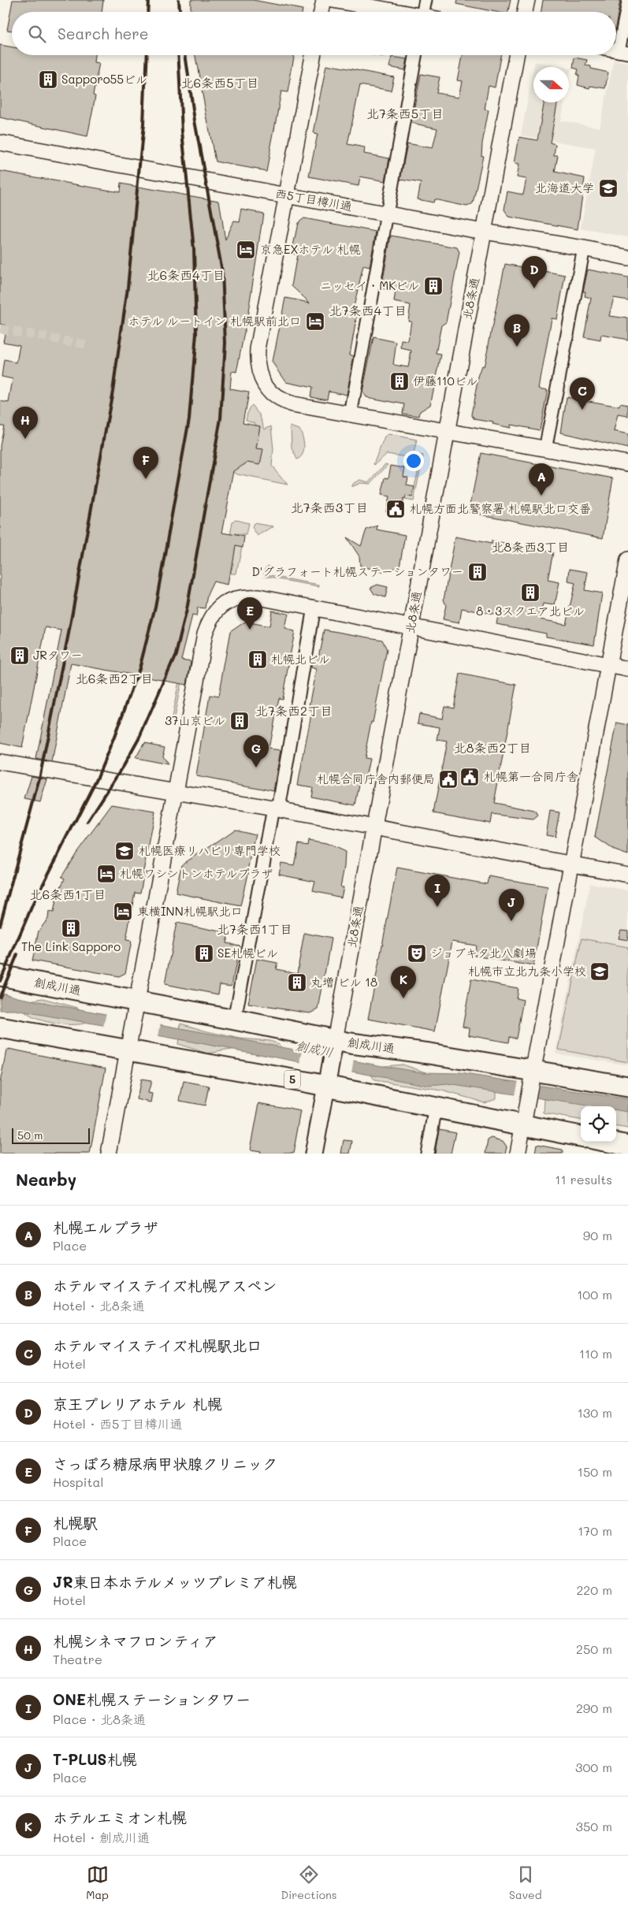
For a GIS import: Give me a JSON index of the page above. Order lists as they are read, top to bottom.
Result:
{
  "streets": {
    "highway": ["創成川通", "5"],
    "main road": ["北8条通"],
    "street": ["西5丁目樽川通"]
  },
  "crossings": [
    ["西5丁目樽川通", "北8条通"],
    ["北8条通", "創成川通"],
    ["北8条通", "5"]
  ],
  "districts": [
    "北6条西5丁目",
    "北7条西5丁目",
    "北6条西4丁目",
    "北7条西4丁目",
    "北7条西3丁目",
    "北8条西3丁目",
    "北6条西2丁目",
    "北7条西2丁目",
    "北8条西2丁目",
    "北6条西1丁目",
    "北7条西1丁目"
  ],
  "water": ["創成川"],
  "places": {
    "building": [
      "Sapporo55ビル",
      "ニッセイ・MKビル",
      "伊藤110ビル",
      "D'グラフォート札幌ステーションタワー",
      "8・3スクエア北ビル",
      "JRタワー",
      "札幌北ビル",
      "37山京ビル",
      "The Link Sapporo",
      "SE札幌ビル",
      "丸増 ビル 18"
    ],
    "school or university": ["北海道大学", "札幌医療リハビリ専門学校", "札幌市立北九条小学校"],
    "hotel": [
      "京急EXホテル 札幌",
      "ホテル ルートイン 札幌駅前北口",
      "札幌ワシントンホテルプラザ",
      "東横INN札幌駅北口"
    ],
    "public building": ["札幌方面北警察署 札幌駅北口交番", "札幌第一合同庁舎", "札幌合同庁舎内郵便局"],
    "theatre": ["ジョブキタ北八劇場"]
  },
  "scale_bar": "50 m",
  "north": "right",
  "page": {
    "search": "Search here",
    "pins": [
      "D",
      "B",
      "C",
      "H",
      "F",
      "A",
      "E",
      "G",
      "I",
      "J",
      "K"
    ],
    "scale": "50 m",
    "heading": ["Nearby", "11 results"],
    "list": [
      {
        "mark": "A",
        "name": "札幌エルプラザ",
        "note": "Place",
        "value": "90 m"
      },
      {
        "mark": "B",
        "name": "ホテルマイステイズ札幌アスペン",
        "note": "Hotel · 北8条通",
        "value": "100 m"
      },
      {
        "mark": "C",
        "name": "ホテルマイステイズ札幌駅北口",
        "note": "Hotel",
        "value": "110 m"
      },
      {
        "mark": "D",
        "name": "京王プレリアホテル 札幌",
        "note": "Hotel · 西5丁目樽川通",
        "value": "130 m"
      },
      {
        "mark": "E",
        "name": "さっぽろ糖尿病甲状腺クリニック",
        "note": "Hospital",
        "value": "150 m"
      },
      {
        "mark": "F",
        "name": "札幌駅",
        "note": "Place",
        "value": "170 m"
      },
      {
        "mark": "G",
        "name": "JR東日本ホテルメッツプレミア札幌",
        "note": "Hotel",
        "value": "220 m"
      },
      {
        "mark": "H",
        "name": "札幌シネマフロンティア",
        "note": "Theatre",
        "value": "250 m"
      },
      {
        "mark": "I",
        "name": "ONE札幌ステーションタワー",
        "note": "Place · 北8条通",
        "value": "290 m"
      },
      {
        "mark": "J",
        "name": "T-PLUS札幌",
        "note": "Place",
        "value": "300 m"
      },
      {
        "mark": "K",
        "name": "ホテルエミオン札幌",
        "note": "Hotel · 創成川通",
        "value": "350 m"
      }
    ],
    "nav": ["Map", "Directions", "Saved"]
  }
}
